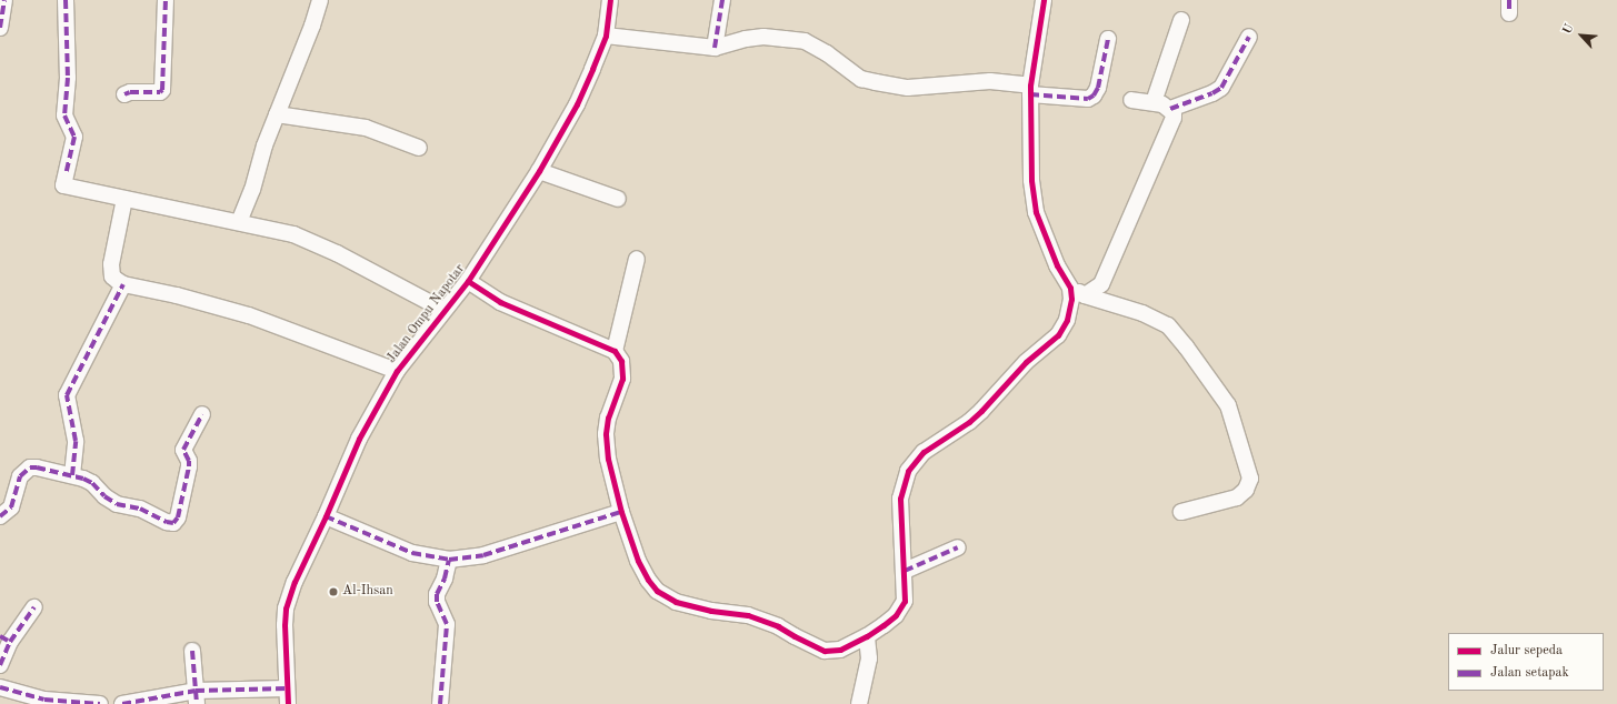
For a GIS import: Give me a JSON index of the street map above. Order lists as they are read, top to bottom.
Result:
{
  "streets": {
    "street": ["Jalan Ompu Napotar"]
  },
  "places": ["Al-Ihsan"],
  "legend": ["Jalur sepeda", "Jalan setapak"],
  "north": "top left"
}
